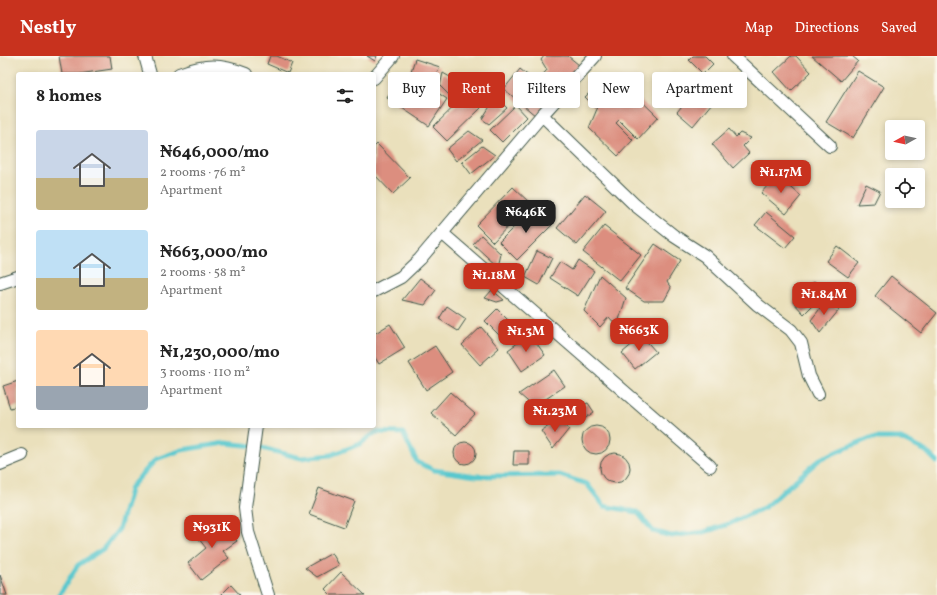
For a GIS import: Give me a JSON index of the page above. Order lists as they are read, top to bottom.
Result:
{
  "north": "left",
  "page": {
    "header": "Nestly",
    "nav": ["Map", "Directions", "Saved"],
    "chip": [
      "Buy",
      "Rent",
      "Filters",
      "New",
      "Apartment"
    ],
    "heading": "8 homes",
    "list": [
      {
        "name": "₦646,000/mo",
        "note": "2 rooms · 76 m² · Apartment"
      },
      {
        "name": "₦663,000/mo",
        "note": "2 rooms · 58 m² · Apartment"
      },
      {
        "name": "₦1,230,000/mo",
        "note": "3 rooms · 110 m² · Apartment"
      }
    ],
    "price": [
      "₦1.17M",
      "₦646K",
      "₦1.18M",
      "₦1.84M",
      "₦663K",
      "₦1.3M",
      "₦1.23M",
      "₦931K"
    ]
  }
}
